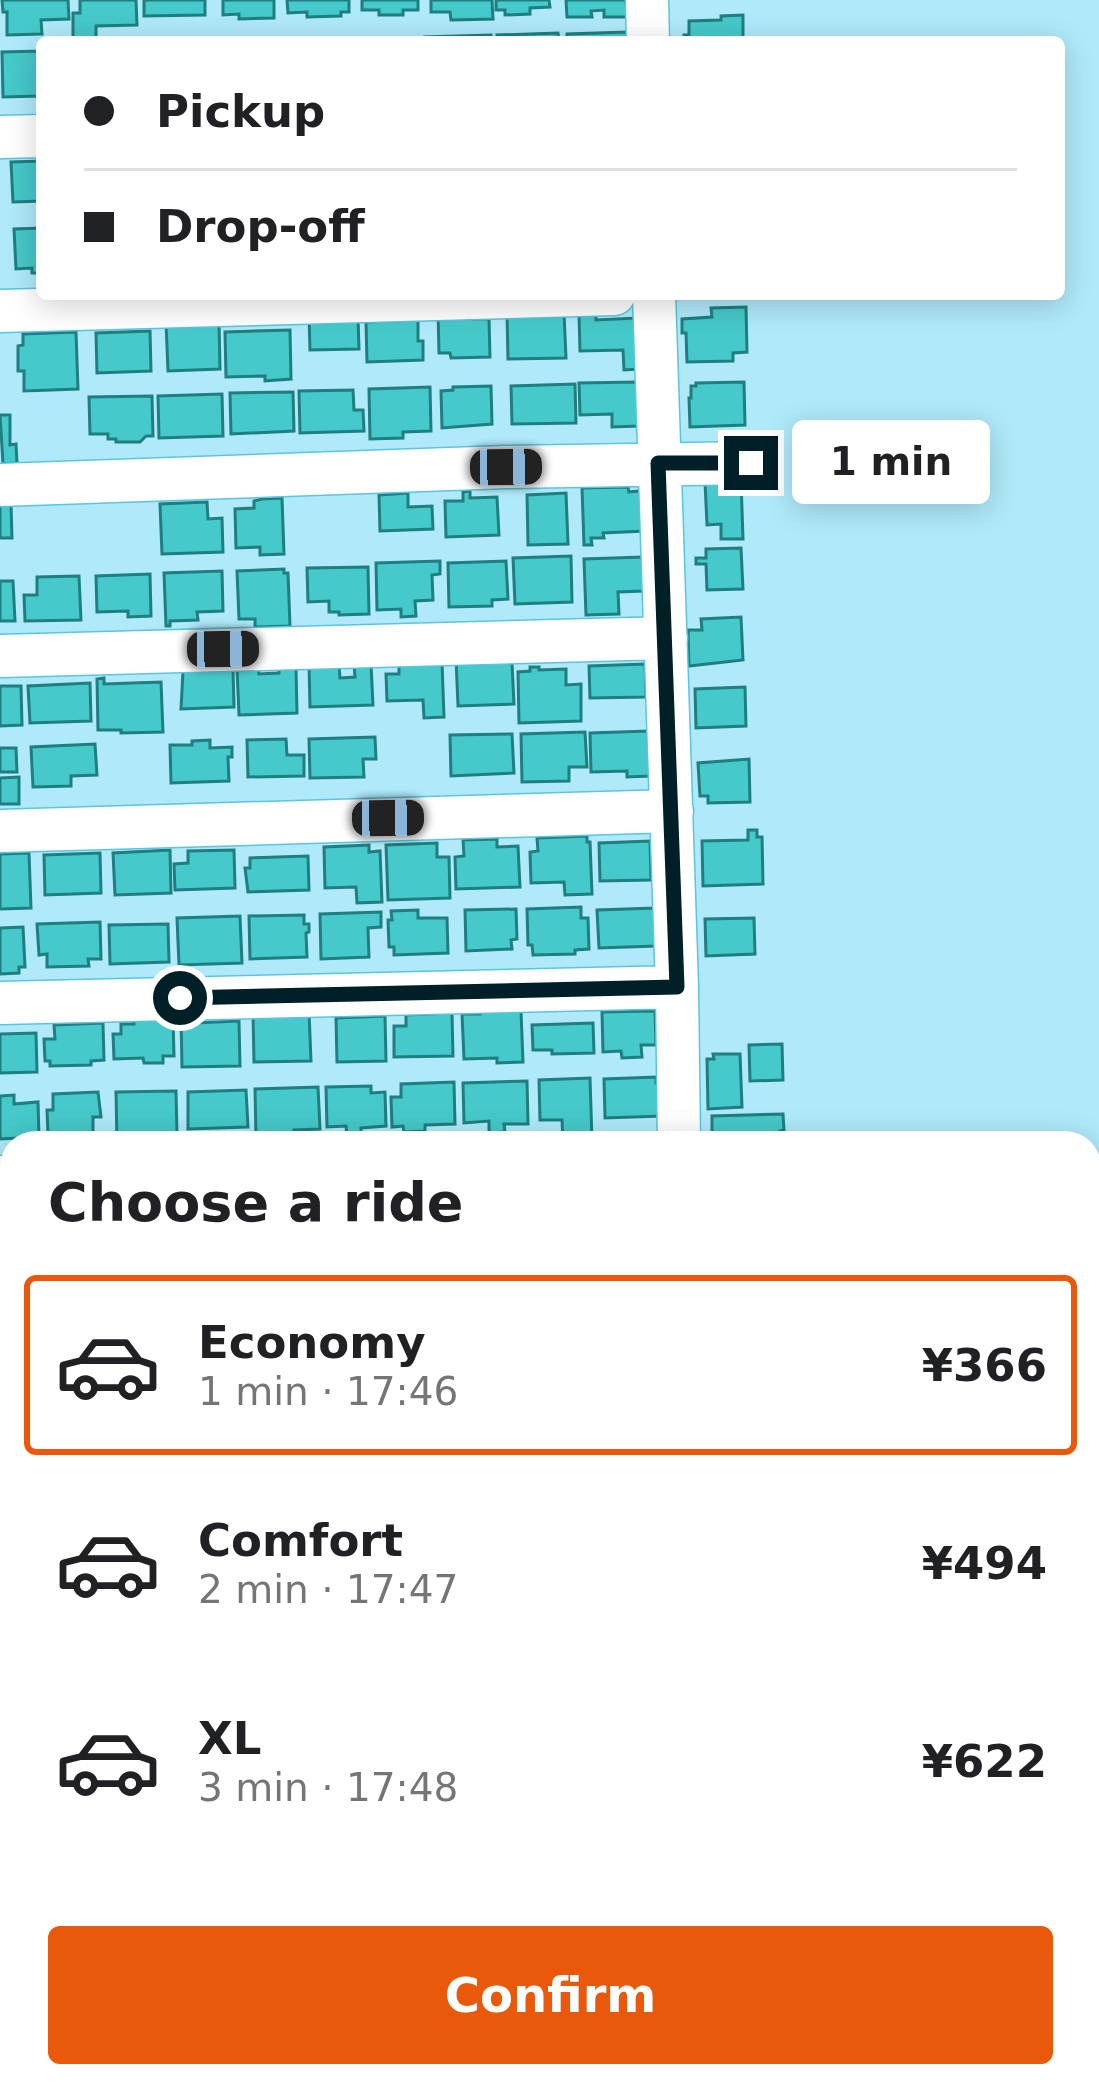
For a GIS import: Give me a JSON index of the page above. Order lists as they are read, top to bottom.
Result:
{
  "page": {
    "banner": ["Pickup", "Drop-off"],
    "bubble": "1 min",
    "heading": "Choose a ride",
    "list": [
      {
        "name": "Economy",
        "note": "1 min · 17:46",
        "value": "¥366"
      },
      {
        "name": "Comfort",
        "note": "2 min · 17:47",
        "value": "¥494"
      },
      {
        "name": "XL",
        "note": "3 min · 17:48",
        "value": "¥622"
      }
    ],
    "buttons": "Confirm"
  }
}
